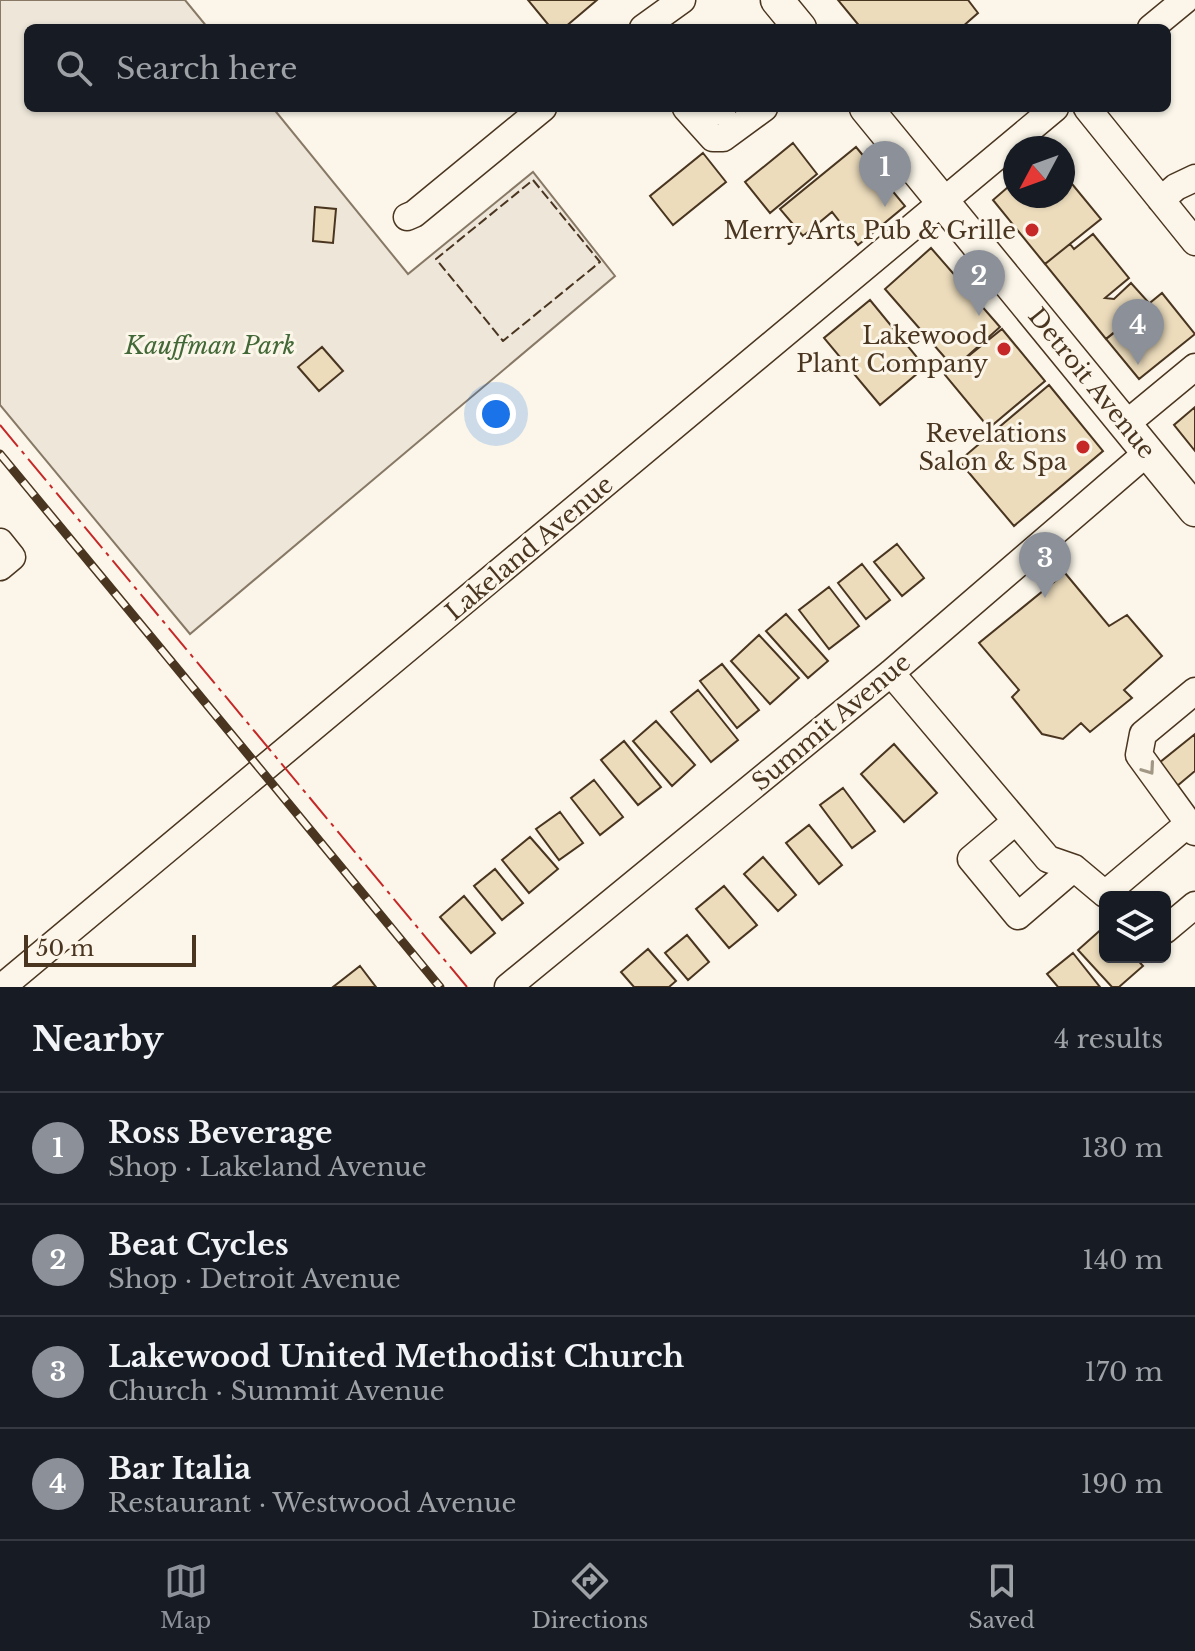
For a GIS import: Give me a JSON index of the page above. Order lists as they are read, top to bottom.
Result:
{
  "streets": {
    "main road": ["Detroit Avenue"],
    "street": ["Lakeland Avenue", "Summit Avenue"]
  },
  "crossings": [
    ["Detroit Avenue", "Lakeland Avenue"],
    ["Detroit Avenue", "Summit Avenue"]
  ],
  "parks": ["Kauffman Park"],
  "places": ["Merry Arts Pub & Grille", "Lakewood Plant Company", "Revelations Salon & Spa"],
  "scale_bar": "50 m",
  "north": "bottom left",
  "page": {
    "search": "Search here",
    "pins": [
      "1",
      "2",
      "4",
      "3"
    ],
    "scale": "50 m",
    "heading": ["Nearby", "4 results"],
    "list": [
      {
        "mark": "1",
        "name": "Ross Beverage",
        "note": "Shop · Lakeland Avenue",
        "value": "130 m"
      },
      {
        "mark": "2",
        "name": "Beat Cycles",
        "note": "Shop · Detroit Avenue",
        "value": "140 m"
      },
      {
        "mark": "3",
        "name": "Lakewood United Methodist Church",
        "note": "Church · Summit Avenue",
        "value": "170 m"
      },
      {
        "mark": "4",
        "name": "Bar Italia",
        "note": "Restaurant · Westwood Avenue",
        "value": "190 m"
      }
    ],
    "nav": ["Map", "Directions", "Saved"]
  }
}
